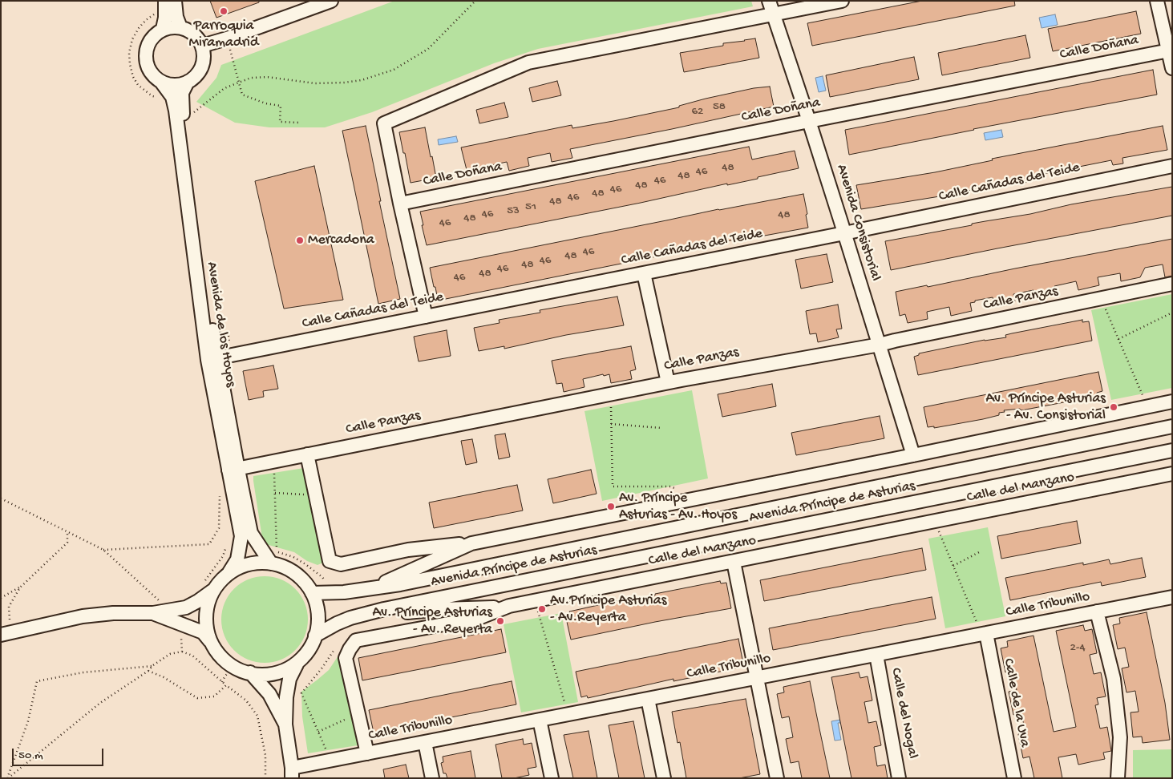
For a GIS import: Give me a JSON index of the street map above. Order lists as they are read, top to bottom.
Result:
{
  "streets": {
    "street": [
      "Calle Doñana",
      "Calle Cañadas del Teide",
      "Avenida Consistorial",
      "Calle Panzas",
      "Avenida de los Hoyos",
      "Calle del Manzano",
      "Avenida Príncipe de Asturias",
      "Calle Tribunillo",
      "Calle de la Uva",
      "Calle del Nogal"
    ]
  },
  "crossings": [
    ["Calle Doñana", "Avenida Consistorial"],
    ["Calle Cañadas del Teide", "Avenida Consistorial"],
    ["Calle Cañadas del Teide", "Avenida de los Hoyos"],
    ["Avenida Consistorial", "Calle Panzas"],
    ["Avenida Consistorial", "Avenida Príncipe de Asturias"],
    ["Calle Panzas", "Avenida de los Hoyos"],
    ["Calle Panzas", "Avenida Príncipe de Asturias"],
    ["Avenida de los Hoyos", "Avenida Príncipe de Asturias"],
    ["Calle del Manzano", "Avenida Príncipe de Asturias"],
    ["Calle del Manzano", "Calle Tribunillo"],
    ["Calle Tribunillo", "Calle de la Uva"],
    ["Calle Tribunillo", "Calle del Nogal"]
  ],
  "places": [
    "Parroquia Miramadrid",
    "Mercadona",
    "Av. Príncipe Asturias - Av. Consistorial",
    "Av. Príncipe Asturias - Av. Hoyos",
    "Av.Príncipe Asturias - Av.Reyerta",
    "Av. Príncipe Asturias - Av. Reyerta"
  ],
  "house_numbers": [
    "58",
    "62",
    "48",
    "46",
    "48",
    "46",
    "48",
    "46",
    "48",
    "46",
    "48",
    "51",
    "53",
    "46",
    "48",
    "48",
    "46",
    "46",
    "48",
    "46",
    "48",
    "46",
    "48",
    "46",
    "2-4"
  ],
  "scale_bar": "50 m"
}
